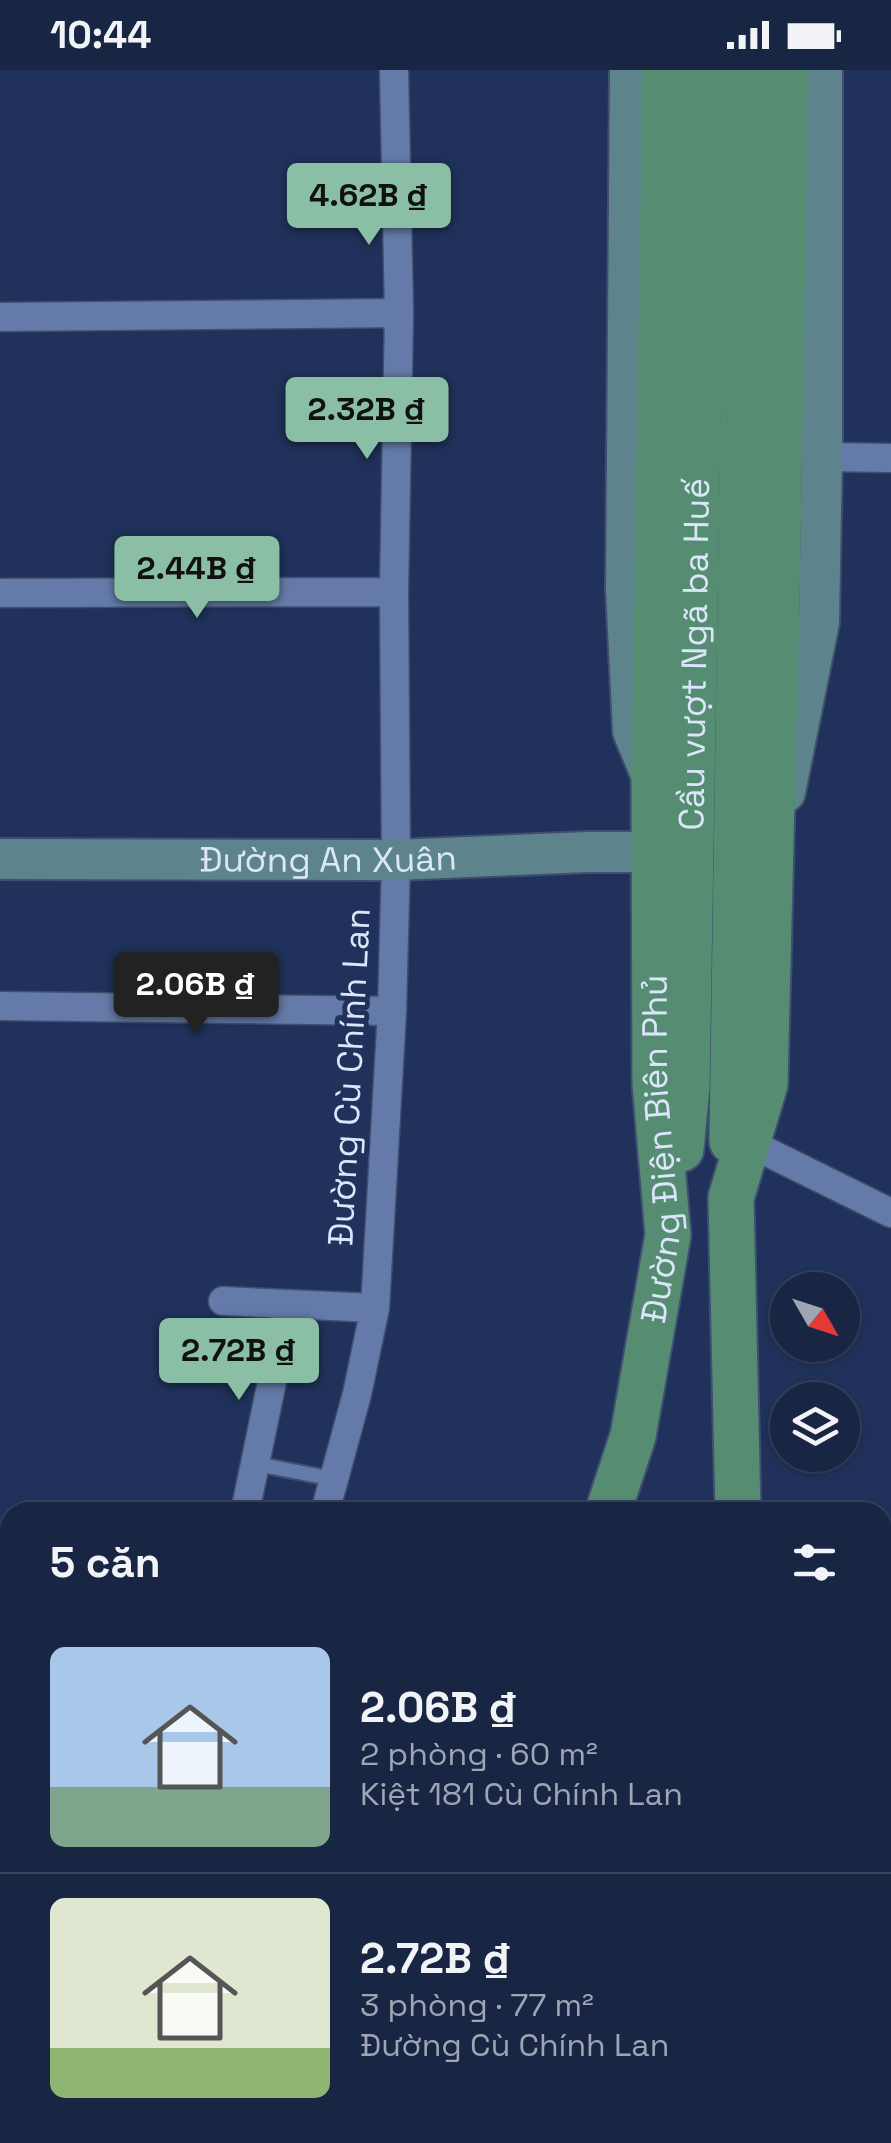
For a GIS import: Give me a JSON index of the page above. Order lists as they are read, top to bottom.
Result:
{
  "streets": {
    "main road": ["Cầu vượt Ngã ba Huế", "Đường Điện Biên Phủ"],
    "street": ["Đường An Xuân", "Đường Cù Chính Lan"]
  },
  "crossings": [
    ["Cầu vượt Ngã ba Huế", "Đường Điện Biên Phủ"],
    ["Đường An Xuân", "Đường Cù Chính Lan"],
    ["Đường An Xuân", "Đường Điện Biên Phủ"]
  ],
  "north": "bottom right",
  "page": {
    "status": "10:44",
    "price": [
      "4.62B ₫",
      "2.32B ₫",
      "2.44B ₫",
      "2.06B ₫",
      "2.72B ₫"
    ],
    "heading": "5 căn",
    "list": [
      {
        "name": "2.06B ₫",
        "note": "2 phòng · 60 m² · Kiệt 181 Cù Chính Lan"
      },
      {
        "name": "2.72B ₫",
        "note": "3 phòng · 77 m² · Đường Cù Chính Lan"
      }
    ]
  }
}
